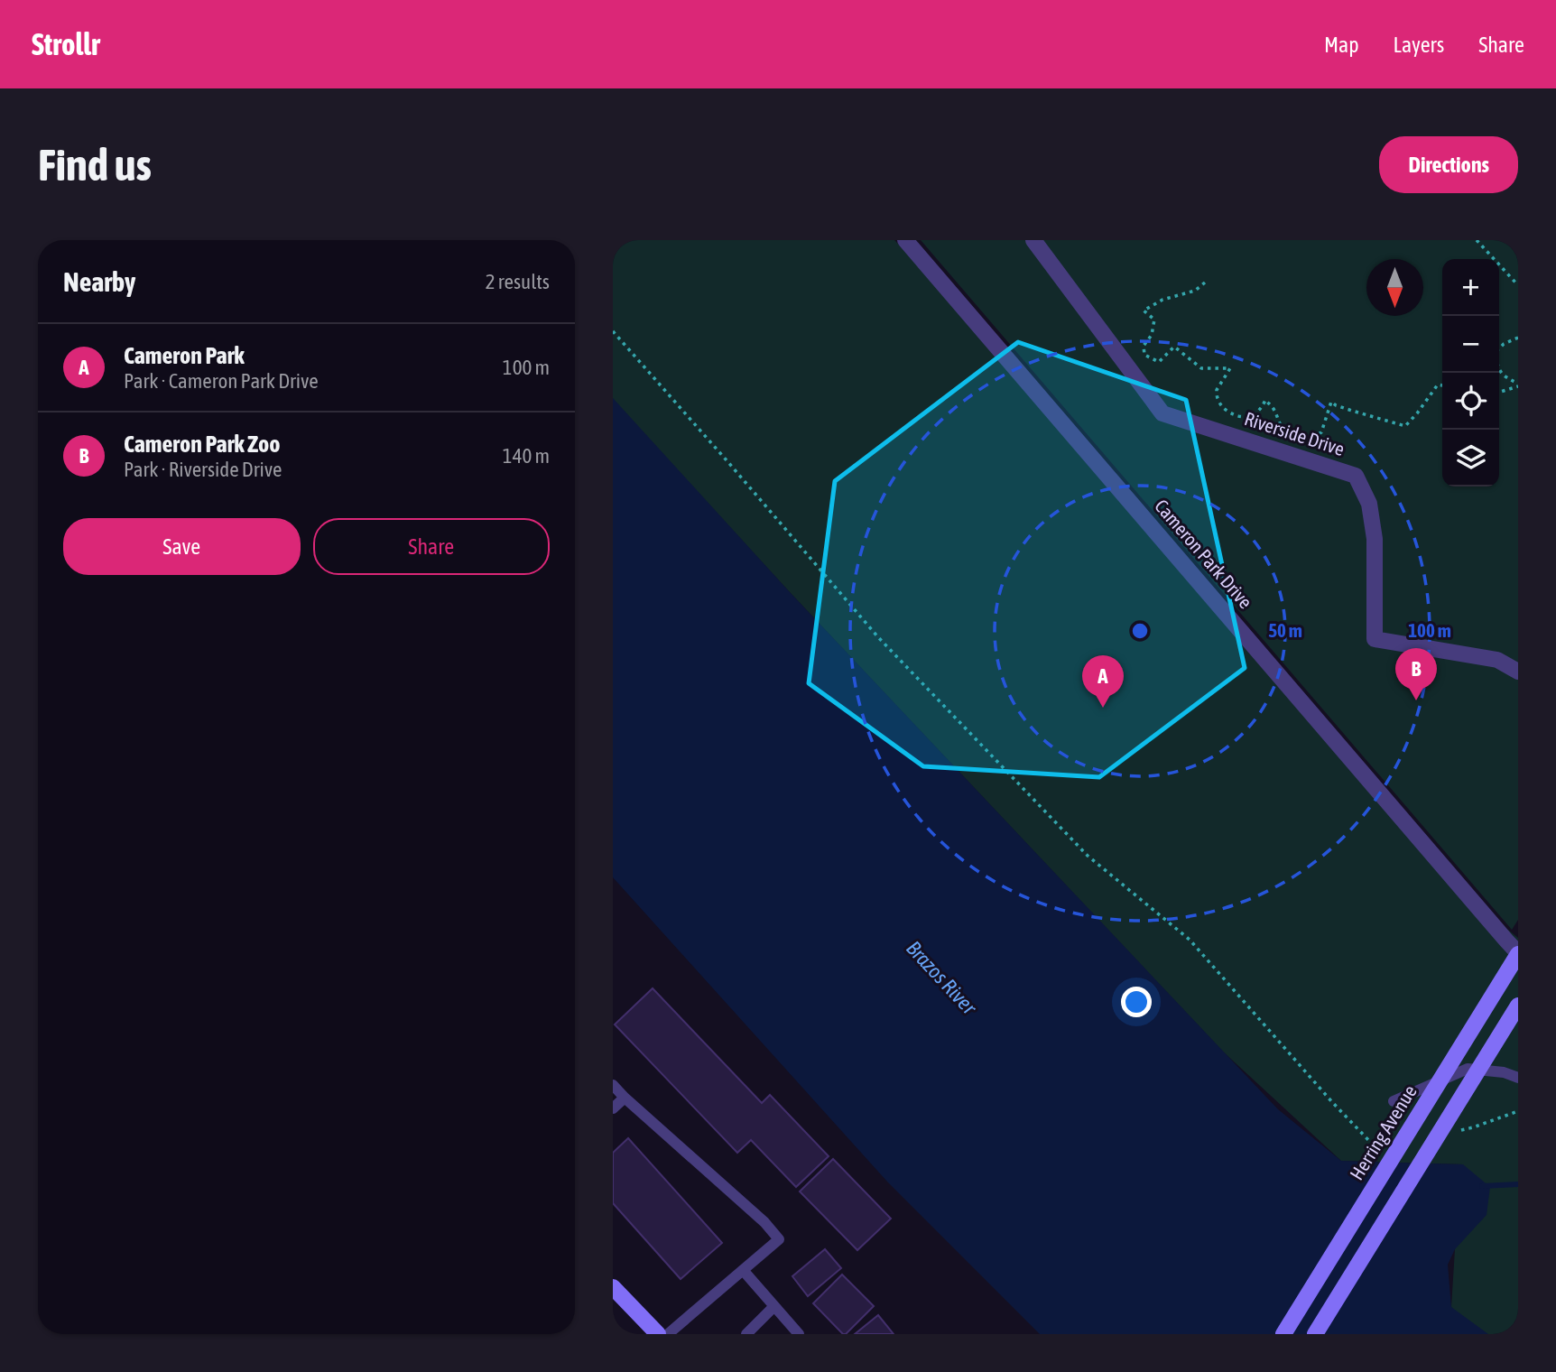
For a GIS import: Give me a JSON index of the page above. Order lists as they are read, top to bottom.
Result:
{
  "streets": {
    "main road": ["Herring Avenue"],
    "street": ["Riverside Drive", "Cameron Park Drive"]
  },
  "crossings": [
    ["Cameron Park Drive", "Herring Avenue"]
  ],
  "water": ["Brazos River"],
  "north": "bottom",
  "page": {
    "header": "Strollr",
    "nav": ["Map", "Layers", "Share"],
    "buttons": [
      "Directions",
      ["Save", "Share"]
    ],
    "title": "Find us",
    "heading": ["Nearby", "2 results"],
    "map_buttons": ["+", "−"],
    "list": [
      {
        "mark": "A",
        "name": "Cameron Park",
        "note": "Park · Cameron Park Drive",
        "value": "100 m"
      },
      {
        "mark": "B",
        "name": "Cameron Park Zoo",
        "note": "Park · Riverside Drive",
        "value": "140 m"
      }
    ],
    "pins": ["B", "A"]
  },
  "rings": ["50 m", "100 m"]
}
